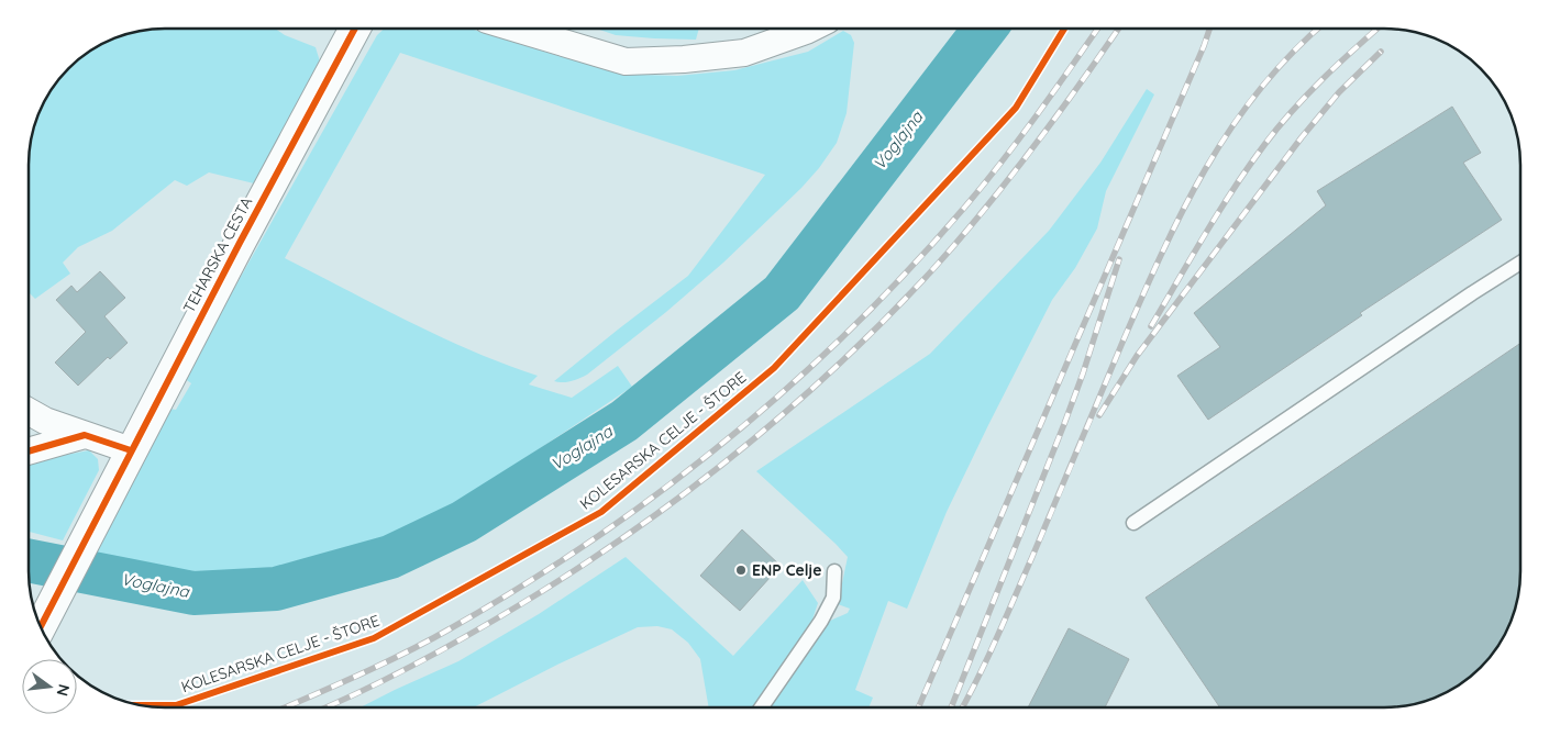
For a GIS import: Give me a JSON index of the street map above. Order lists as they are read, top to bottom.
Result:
{
  "streets": {
    "street": ["TEHARSKA CESTA"],
    "cycle path": ["KOLESARSKA CELJE - ŠTORE"]
  },
  "water": ["Voglajna"],
  "places": ["ENP Celje"],
  "north": "right"
}
